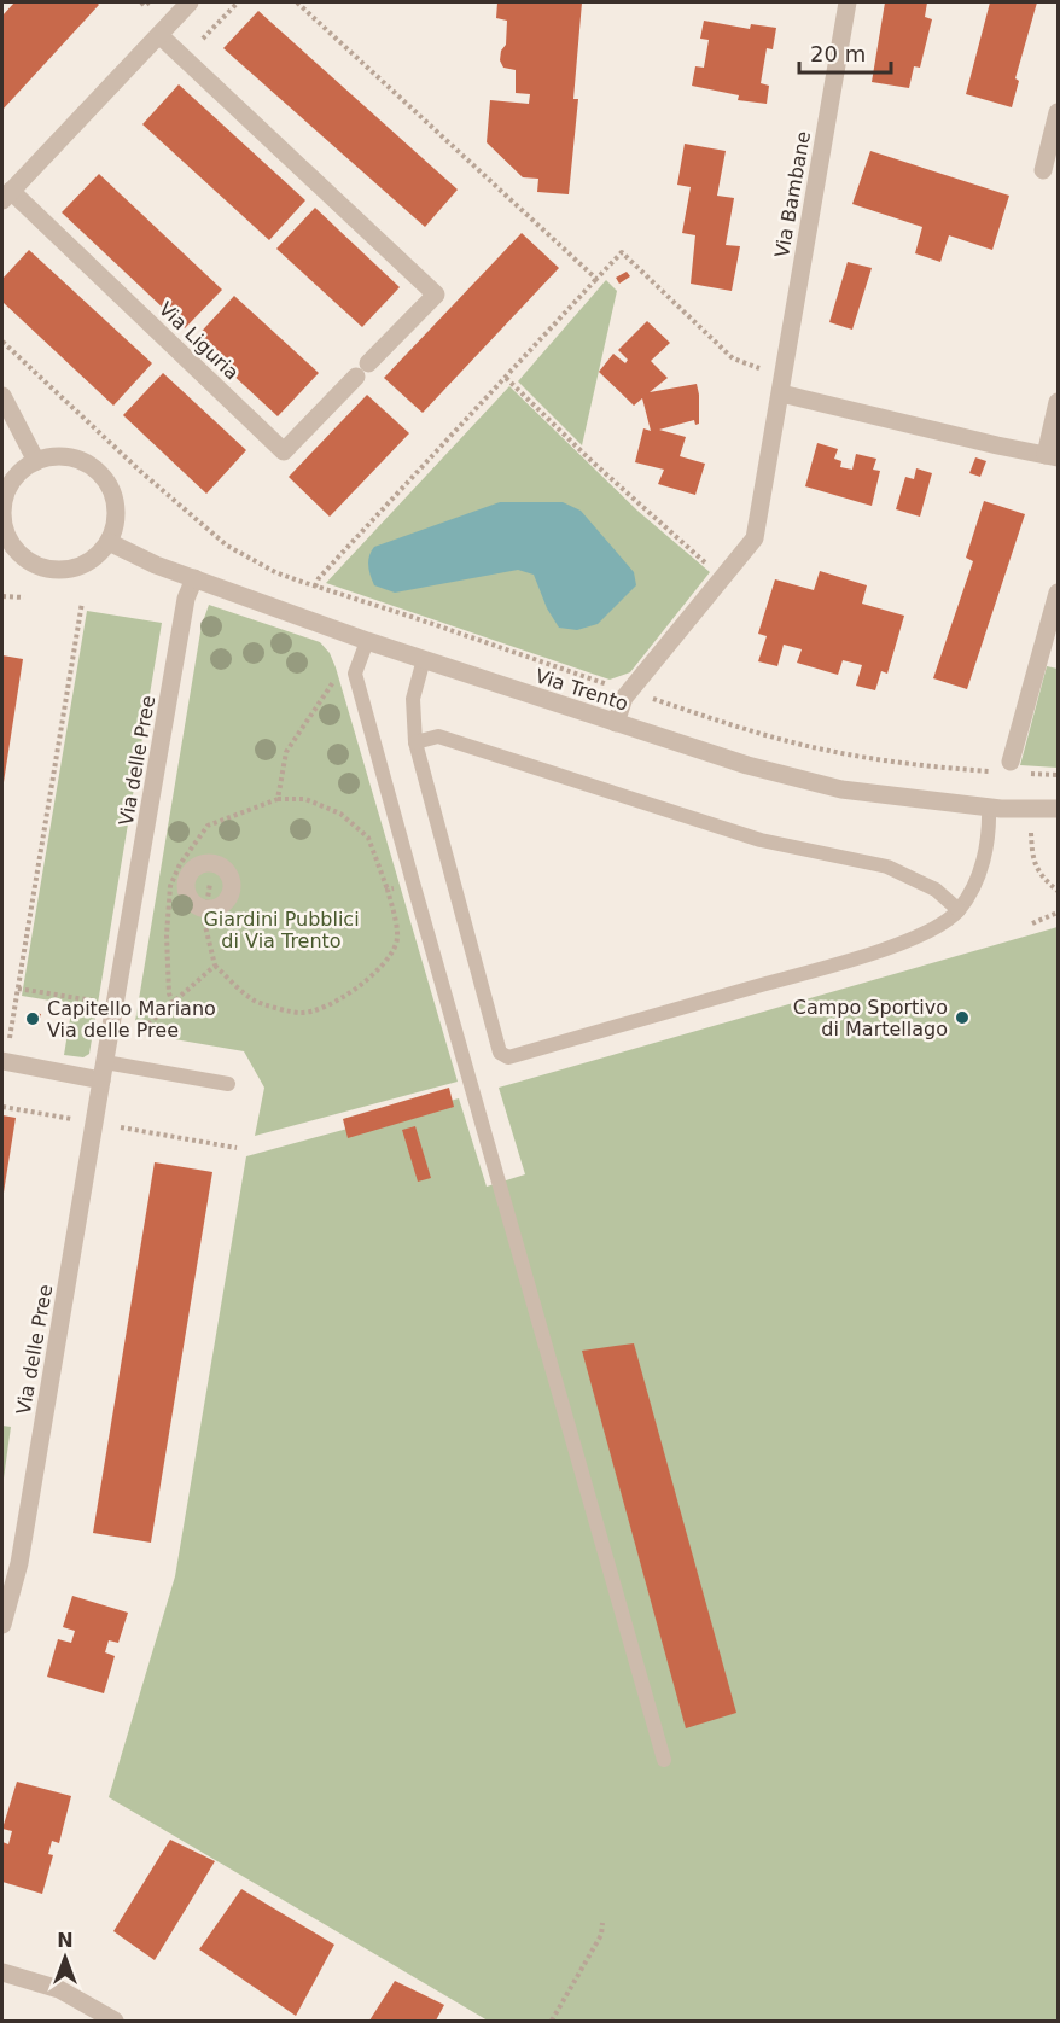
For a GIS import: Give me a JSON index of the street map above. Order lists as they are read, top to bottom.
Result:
{
  "streets": {
    "street": [
      "Via Bambane",
      "Via Liguria",
      "Via Trento",
      "Via delle Pree"
    ]
  },
  "crossings": [
    ["Via Bambane", "Via Trento"],
    ["Via Trento", "Via delle Pree"]
  ],
  "parks": ["Giardini Pubblici di Via Trento"],
  "places": ["Campo Sportivo di Martellago", "Capitello Mariano Via delle Pree"],
  "scale_bar": "20 m",
  "north": "top"
}
